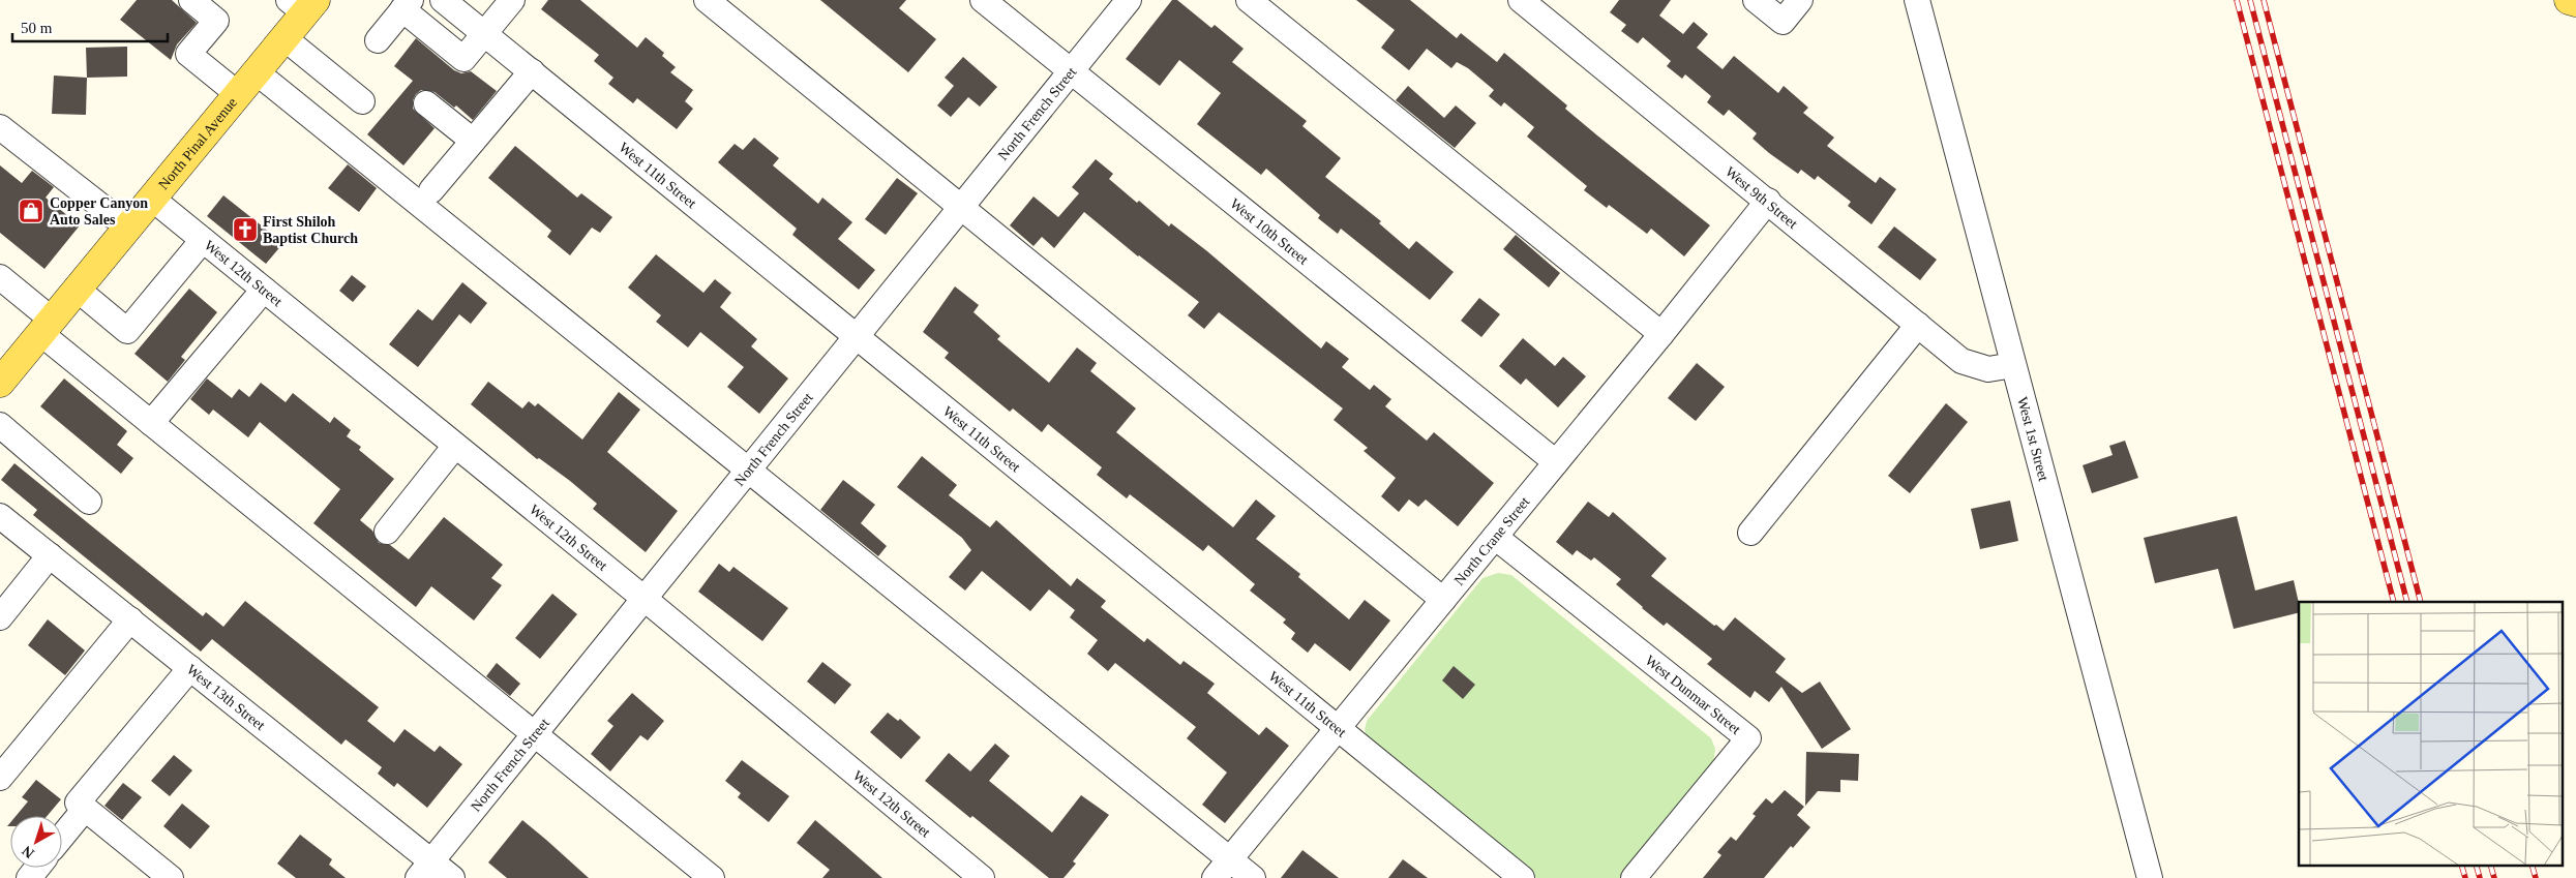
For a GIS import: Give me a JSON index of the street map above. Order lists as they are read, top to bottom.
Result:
{
  "streets": {
    "main road": ["North Pinal Avenue"],
    "street": [
      "North French Street",
      "West 11th Street",
      "West 9th Street",
      "West 10th Street",
      "West 12th Street",
      "West 1st Street",
      "North Crane Street",
      "West Dunmar Street",
      "West 13th Street"
    ]
  },
  "crossings": [
    ["North French Street", "West 11th Street"],
    ["North French Street", "West 10th Street"],
    ["North French Street", "West 12th Street"],
    ["North French Street", "West 13th Street"],
    ["North Pinal Avenue", "West 12th Street"],
    ["West 11th Street", "North Crane Street"],
    ["West 9th Street", "West 1st Street"],
    ["West 9th Street", "North Crane Street"],
    ["West 10th Street", "North Crane Street"],
    ["North Crane Street", "West Dunmar Street"]
  ],
  "places": {
    "shop": ["Copper Canyon Auto Sales"],
    "church": ["First Shiloh Baptist Church"]
  },
  "scale_bar": "50 m",
  "north": "bottom left"
}
